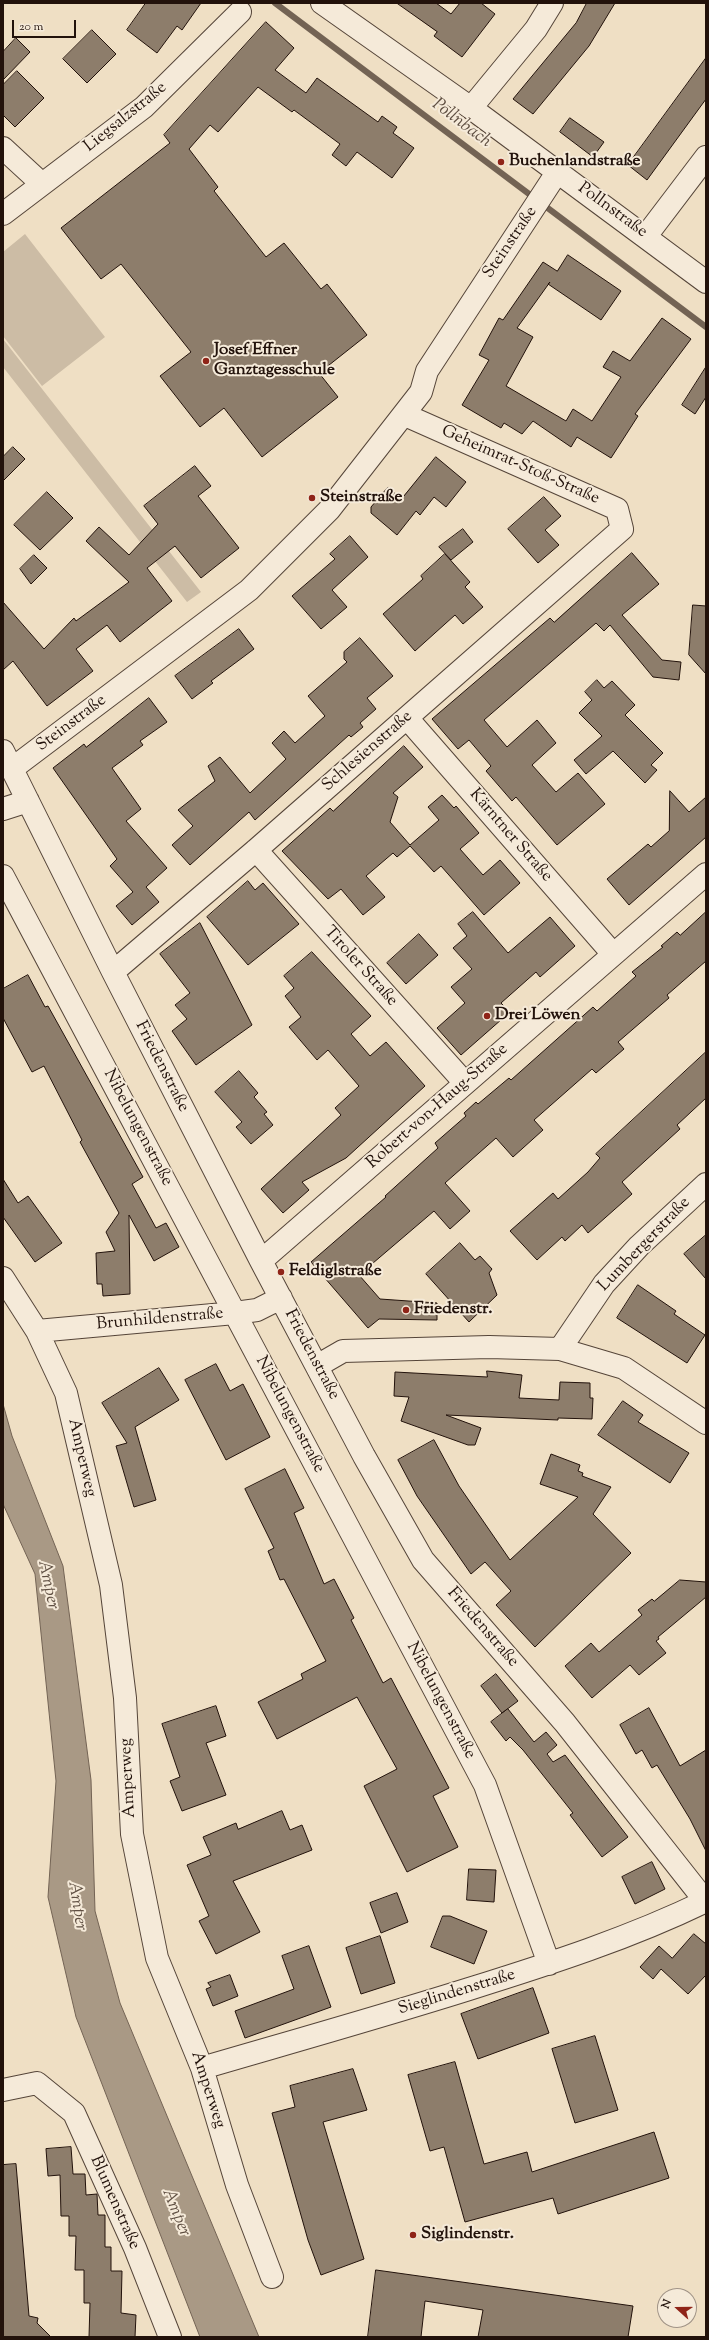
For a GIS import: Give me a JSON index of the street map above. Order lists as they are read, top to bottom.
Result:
{
  "streets": {
    "street": [
      "Liegsalzstraße",
      "Pollnstraße",
      "Steinstraße",
      "Geheimrat-Stoß-Straße",
      "Schlesienstraße",
      "Kärntner Straße",
      "Tiroler Straße",
      "Friedenstraße",
      "Robert-von-Haug-Straße",
      "Nibelungenstraße",
      "Lumbergerstraße",
      "Brunhildenstraße",
      "Amperweg",
      "Sieglindenstraße",
      "Blumenstraße"
    ]
  },
  "crossings": [
    ["Pollnstraße", "Steinstraße"],
    ["Steinstraße", "Geheimrat-Stoß-Straße"],
    ["Steinstraße", "Friedenstraße"],
    ["Geheimrat-Stoß-Straße", "Schlesienstraße"],
    ["Schlesienstraße", "Kärntner Straße"],
    ["Schlesienstraße", "Tiroler Straße"],
    ["Schlesienstraße", "Friedenstraße"],
    ["Kärntner Straße", "Robert-von-Haug-Straße"],
    ["Tiroler Straße", "Robert-von-Haug-Straße"],
    ["Friedenstraße", "Robert-von-Haug-Straße"],
    ["Friedenstraße", "Brunhildenstraße"],
    ["Friedenstraße", "Sieglindenstraße"],
    ["Nibelungenstraße", "Brunhildenstraße"],
    ["Nibelungenstraße", "Sieglindenstraße"],
    ["Brunhildenstraße", "Amperweg"],
    ["Amperweg", "Sieglindenstraße"]
  ],
  "water": ["Pollnbach", "Amper"],
  "places": [
    "Buchenlandstraße",
    "Josef Effner Ganztagesschule",
    "Steinstraße",
    "Drei Löwen",
    "Feldiglstraße",
    "Friedenstr.",
    "Siglindenstr."
  ],
  "scale_bar": "20 m",
  "north": "left"
}
